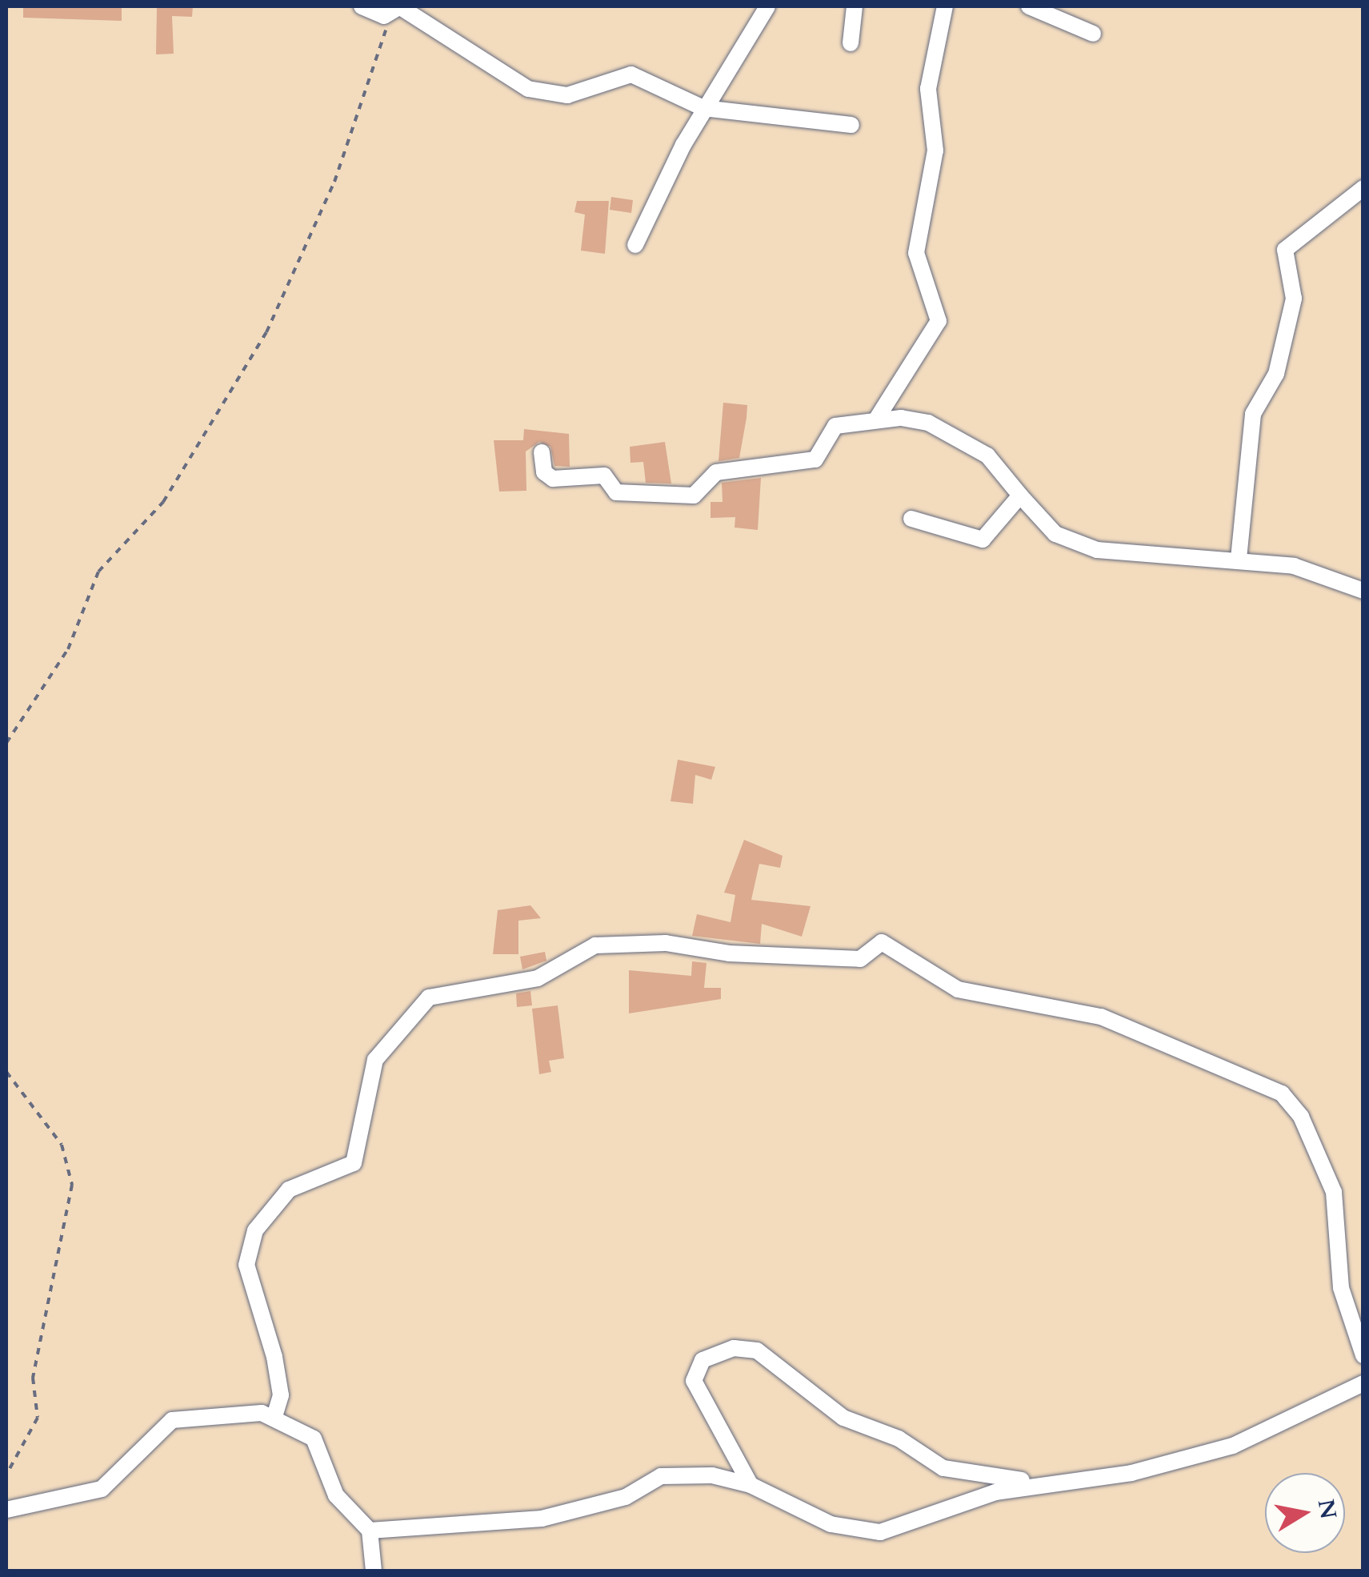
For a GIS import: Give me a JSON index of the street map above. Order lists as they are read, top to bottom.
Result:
{
  "north": "right"
}
